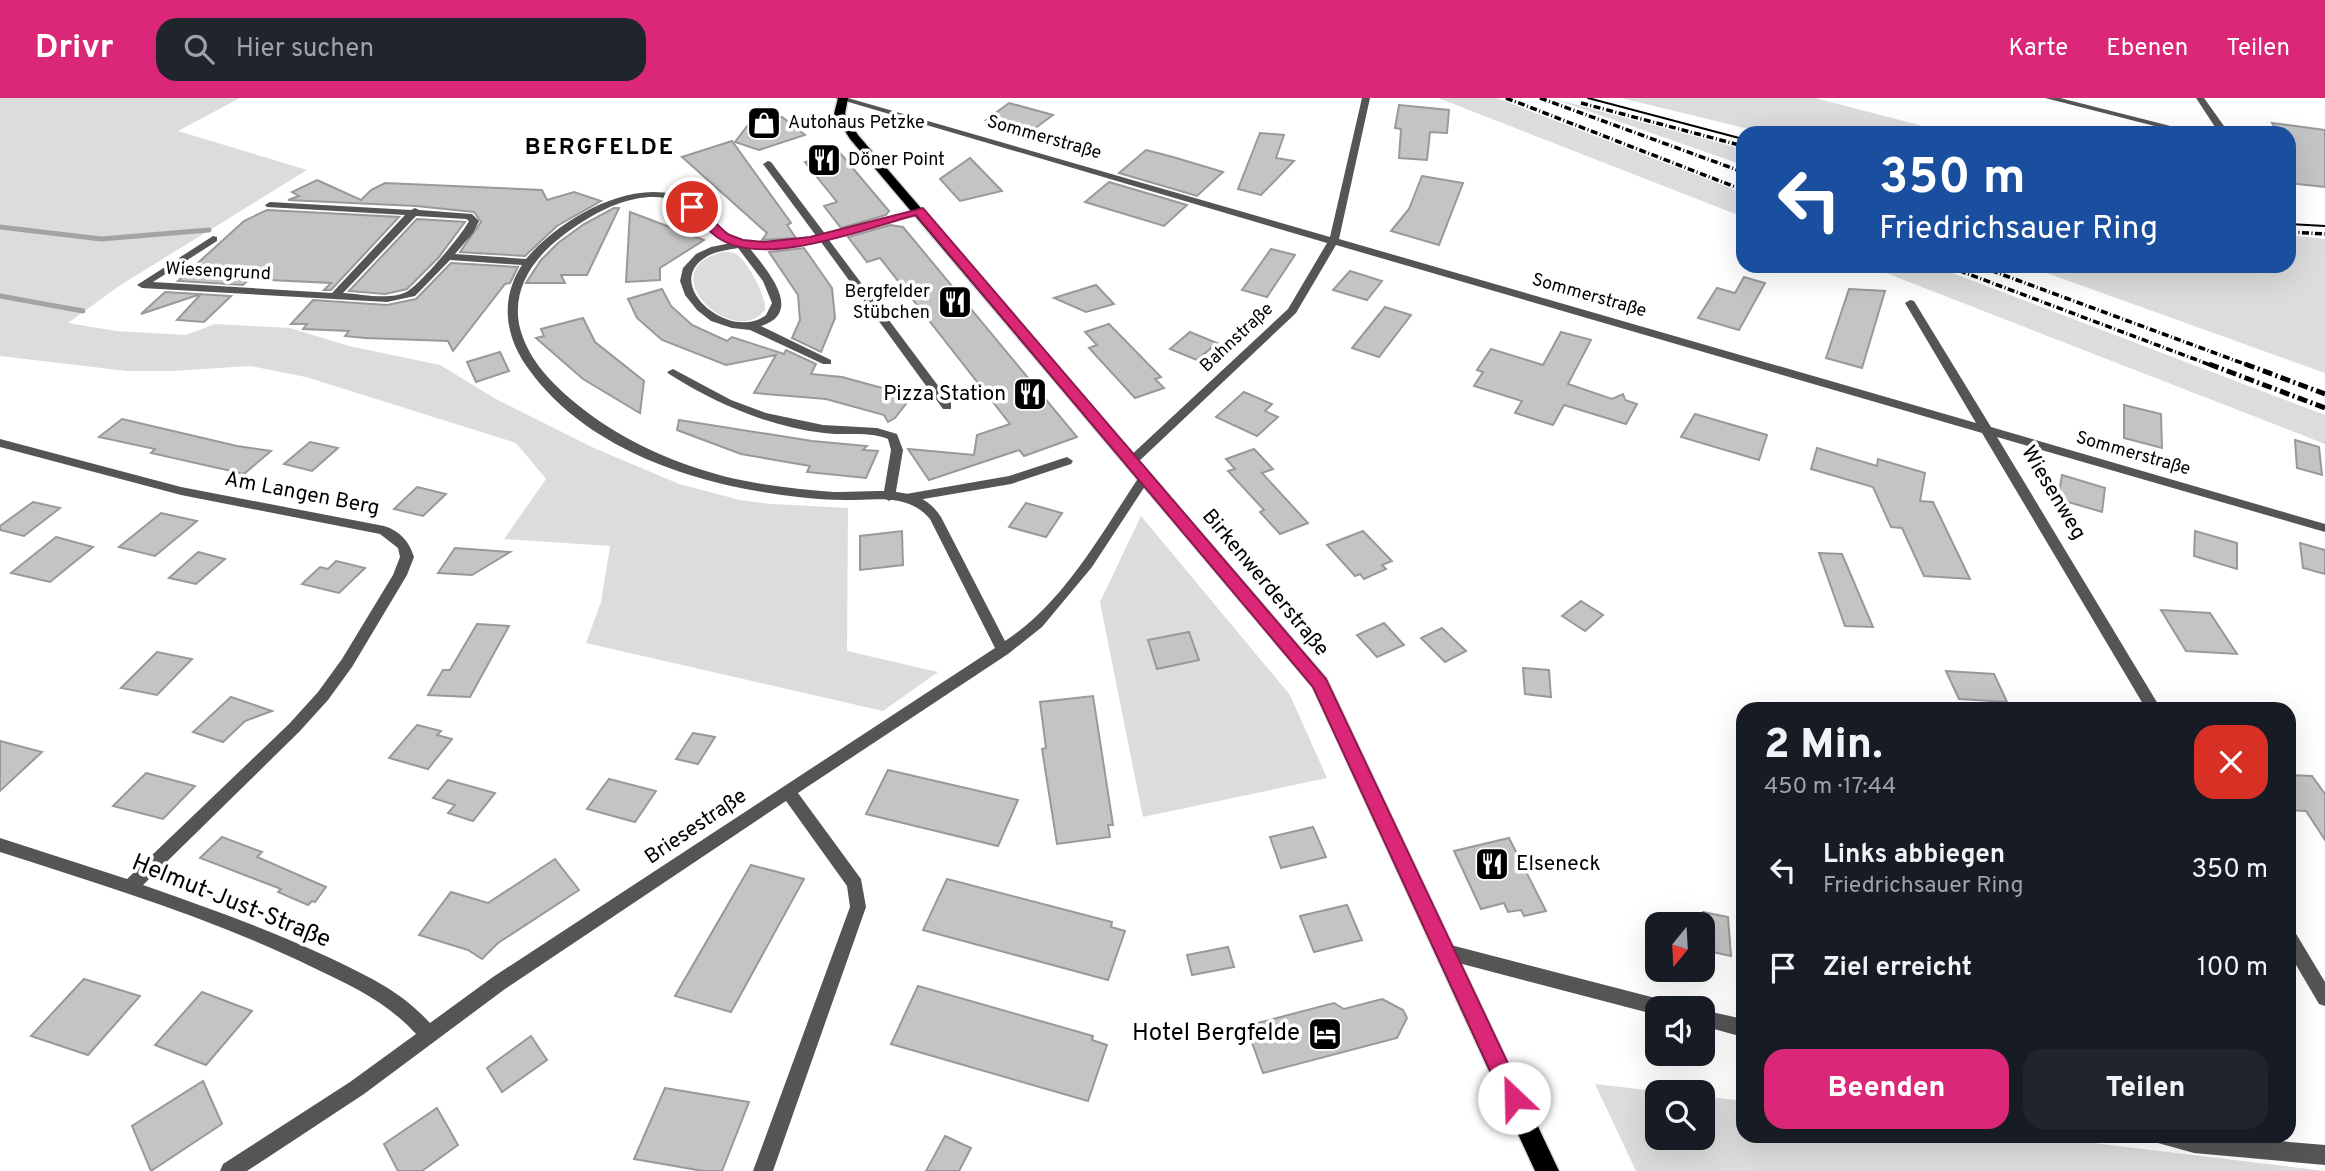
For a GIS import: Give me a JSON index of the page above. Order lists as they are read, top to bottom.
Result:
{
  "streets": {
    "main road": ["Birkenwerderstraße"],
    "street": [
      "Sommerstraße",
      "Wiesengrund",
      "Bahnstraße",
      "Wiesenweg",
      "Am Langen Berg",
      "Briesestraße",
      "Helmut-Just-Straße"
    ]
  },
  "crossings": [
    ["Sommerstraße", "Bahnstraße"],
    ["Sommerstraße", "Wiesenweg"],
    ["Sommerstraße", "Birkenwerderstraße"],
    ["Bahnstraße", "Birkenwerderstraße"],
    ["Am Langen Berg", "Helmut-Just-Straße"],
    ["Birkenwerderstraße", "Briesestraße"],
    ["Briesestraße", "Helmut-Just-Straße"]
  ],
  "districts": ["BERGFELDE"],
  "places": {
    "shop": ["Autohaus Petzke"],
    "restaurant": [
      "Döner Point",
      "Bergfelder Stübchen",
      "Pizza Station",
      "Elseneck"
    ],
    "hotel": ["Hotel Bergfelde"]
  },
  "north": "bottom",
  "page": {
    "header": "Drivr",
    "search": "Hier suchen",
    "nav": ["Karte", "Ebenen", "Teilen"],
    "turn": ["350 m", "Friedrichsauer Ring"],
    "heading": ["2 Min.", "450 m · 17:44"],
    "list": [
      {
        "name": "Links abbiegen",
        "note": "Friedrichsauer Ring",
        "value": "350 m"
      },
      {
        "name": "Ziel erreicht",
        "value": "100 m"
      }
    ],
    "buttons": ["Beenden", "Teilen"]
  }
}
